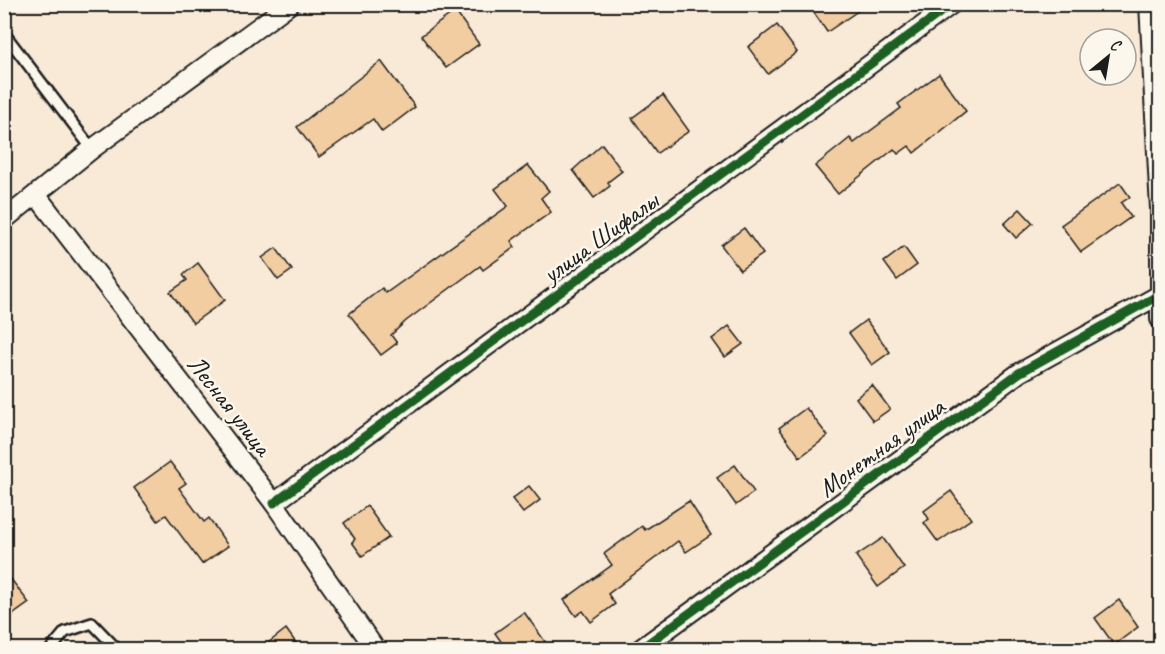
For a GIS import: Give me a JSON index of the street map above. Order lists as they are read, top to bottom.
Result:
{
  "streets": {
    "street": ["улица Шифалы", "Лесная улица", "Монетная улица"]
  },
  "crossings": [
    ["улица Шифалы", "Лесная улица"]
  ],
  "north": "top right"
}
